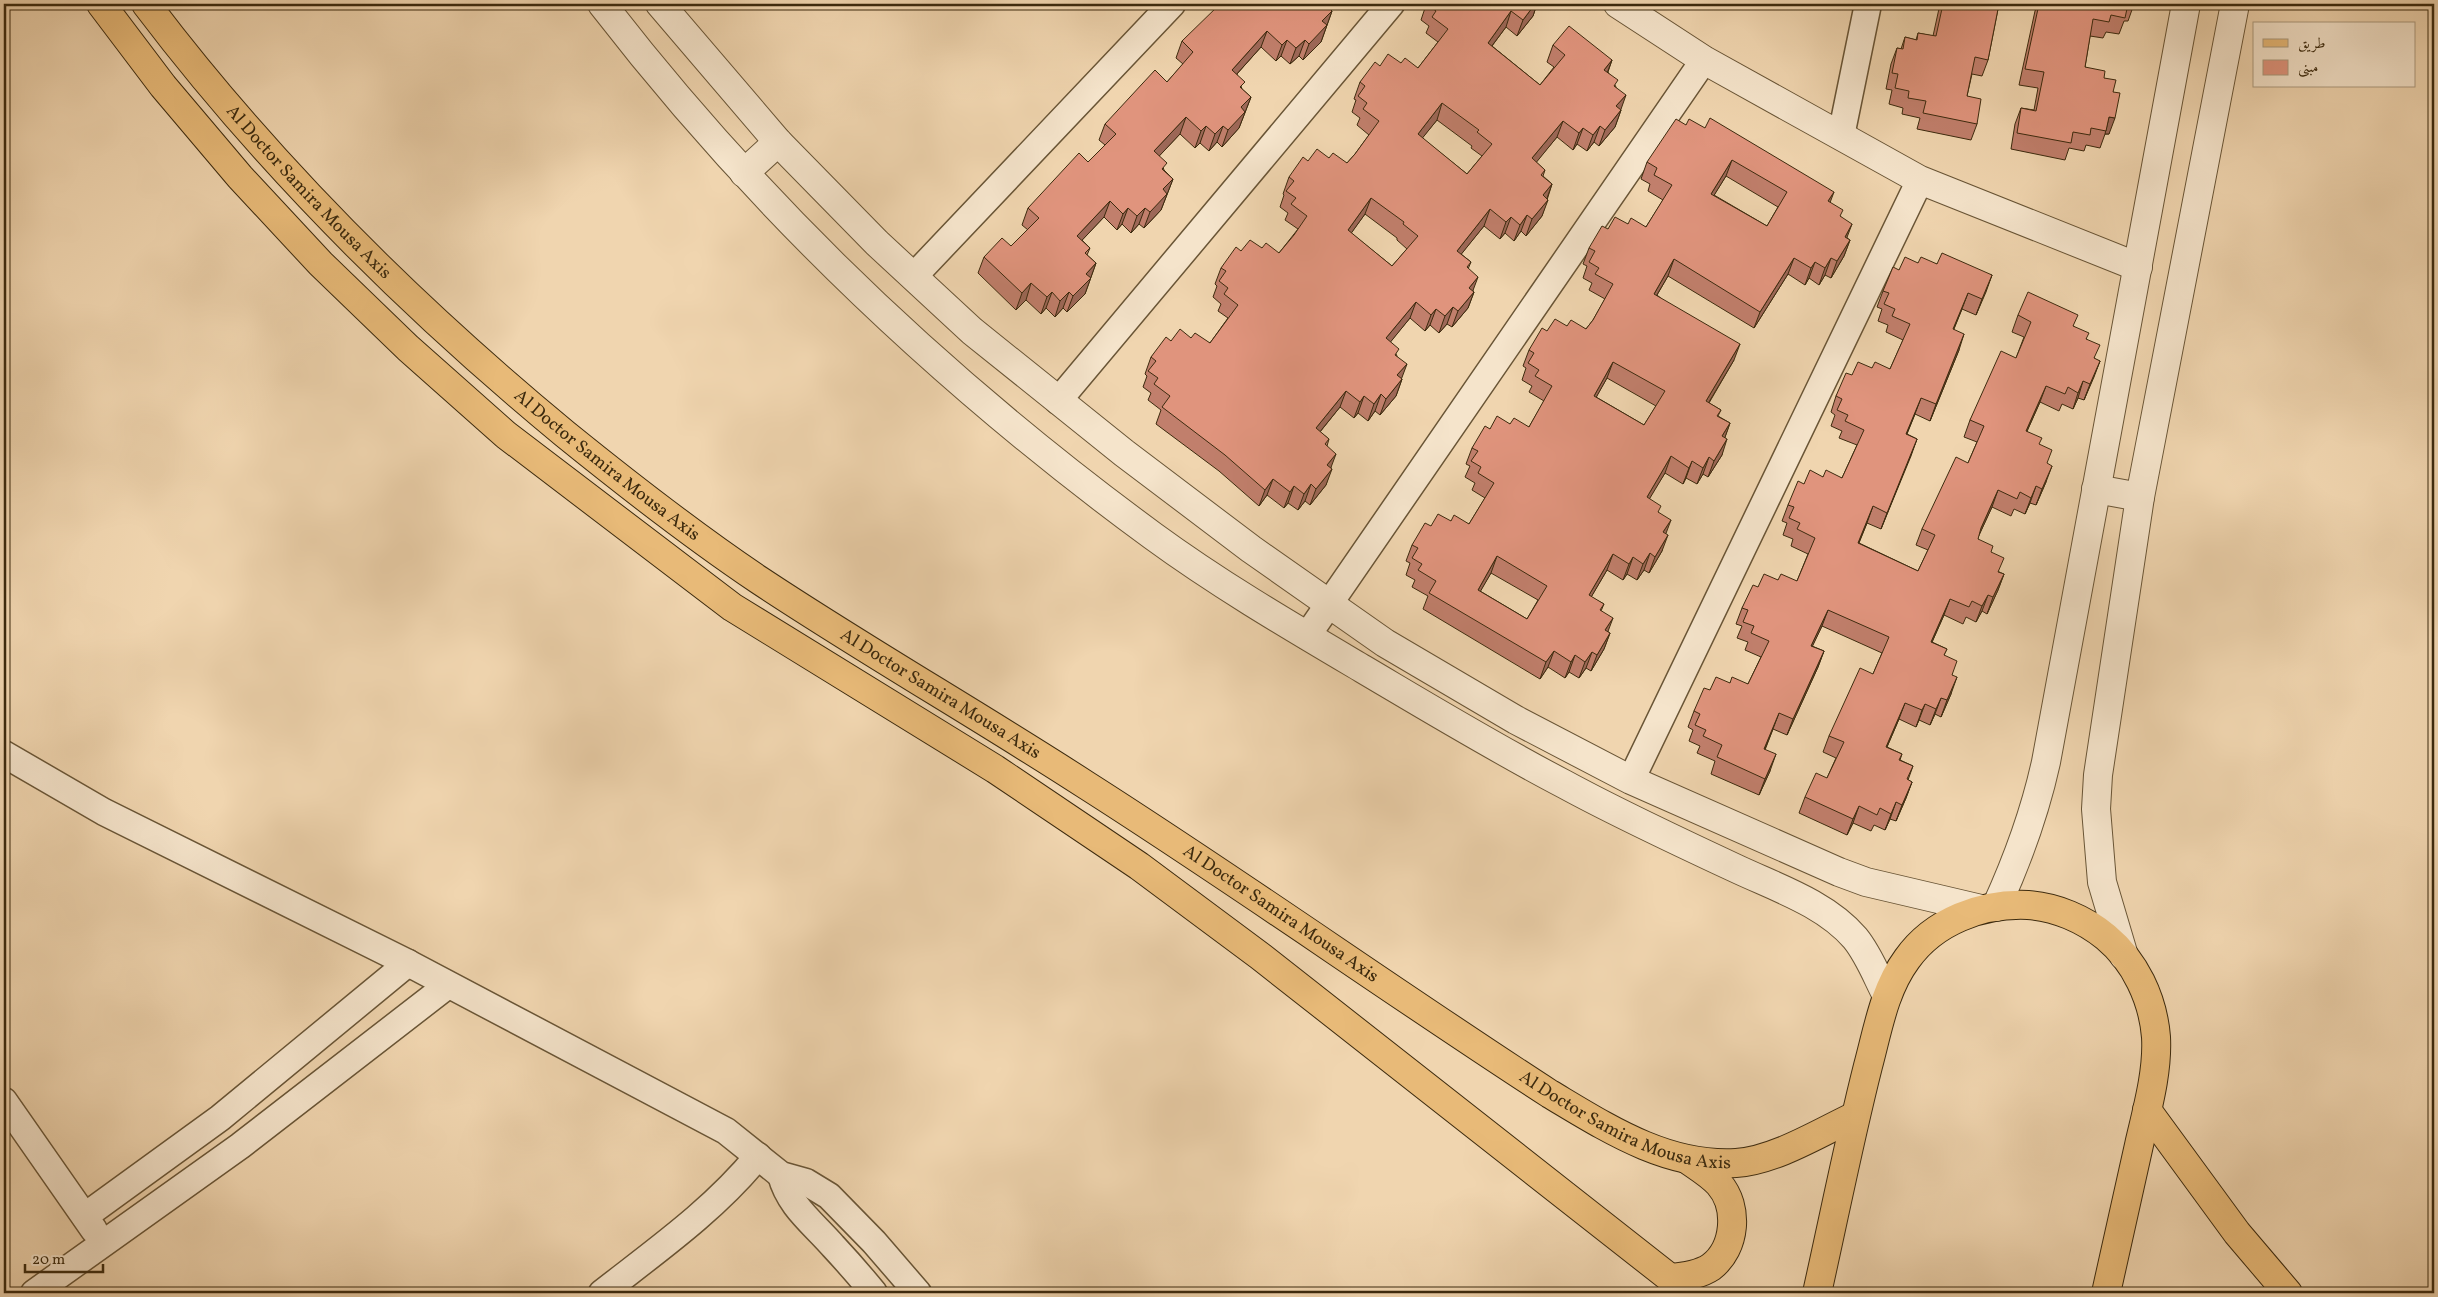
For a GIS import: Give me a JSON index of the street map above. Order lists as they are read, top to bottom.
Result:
{
  "streets": {
    "main road": ["Al Doctor Samira Mousa Axis"]
  },
  "legend": ["طريق", "مبنى"],
  "scale_bar": "20 m"
}
